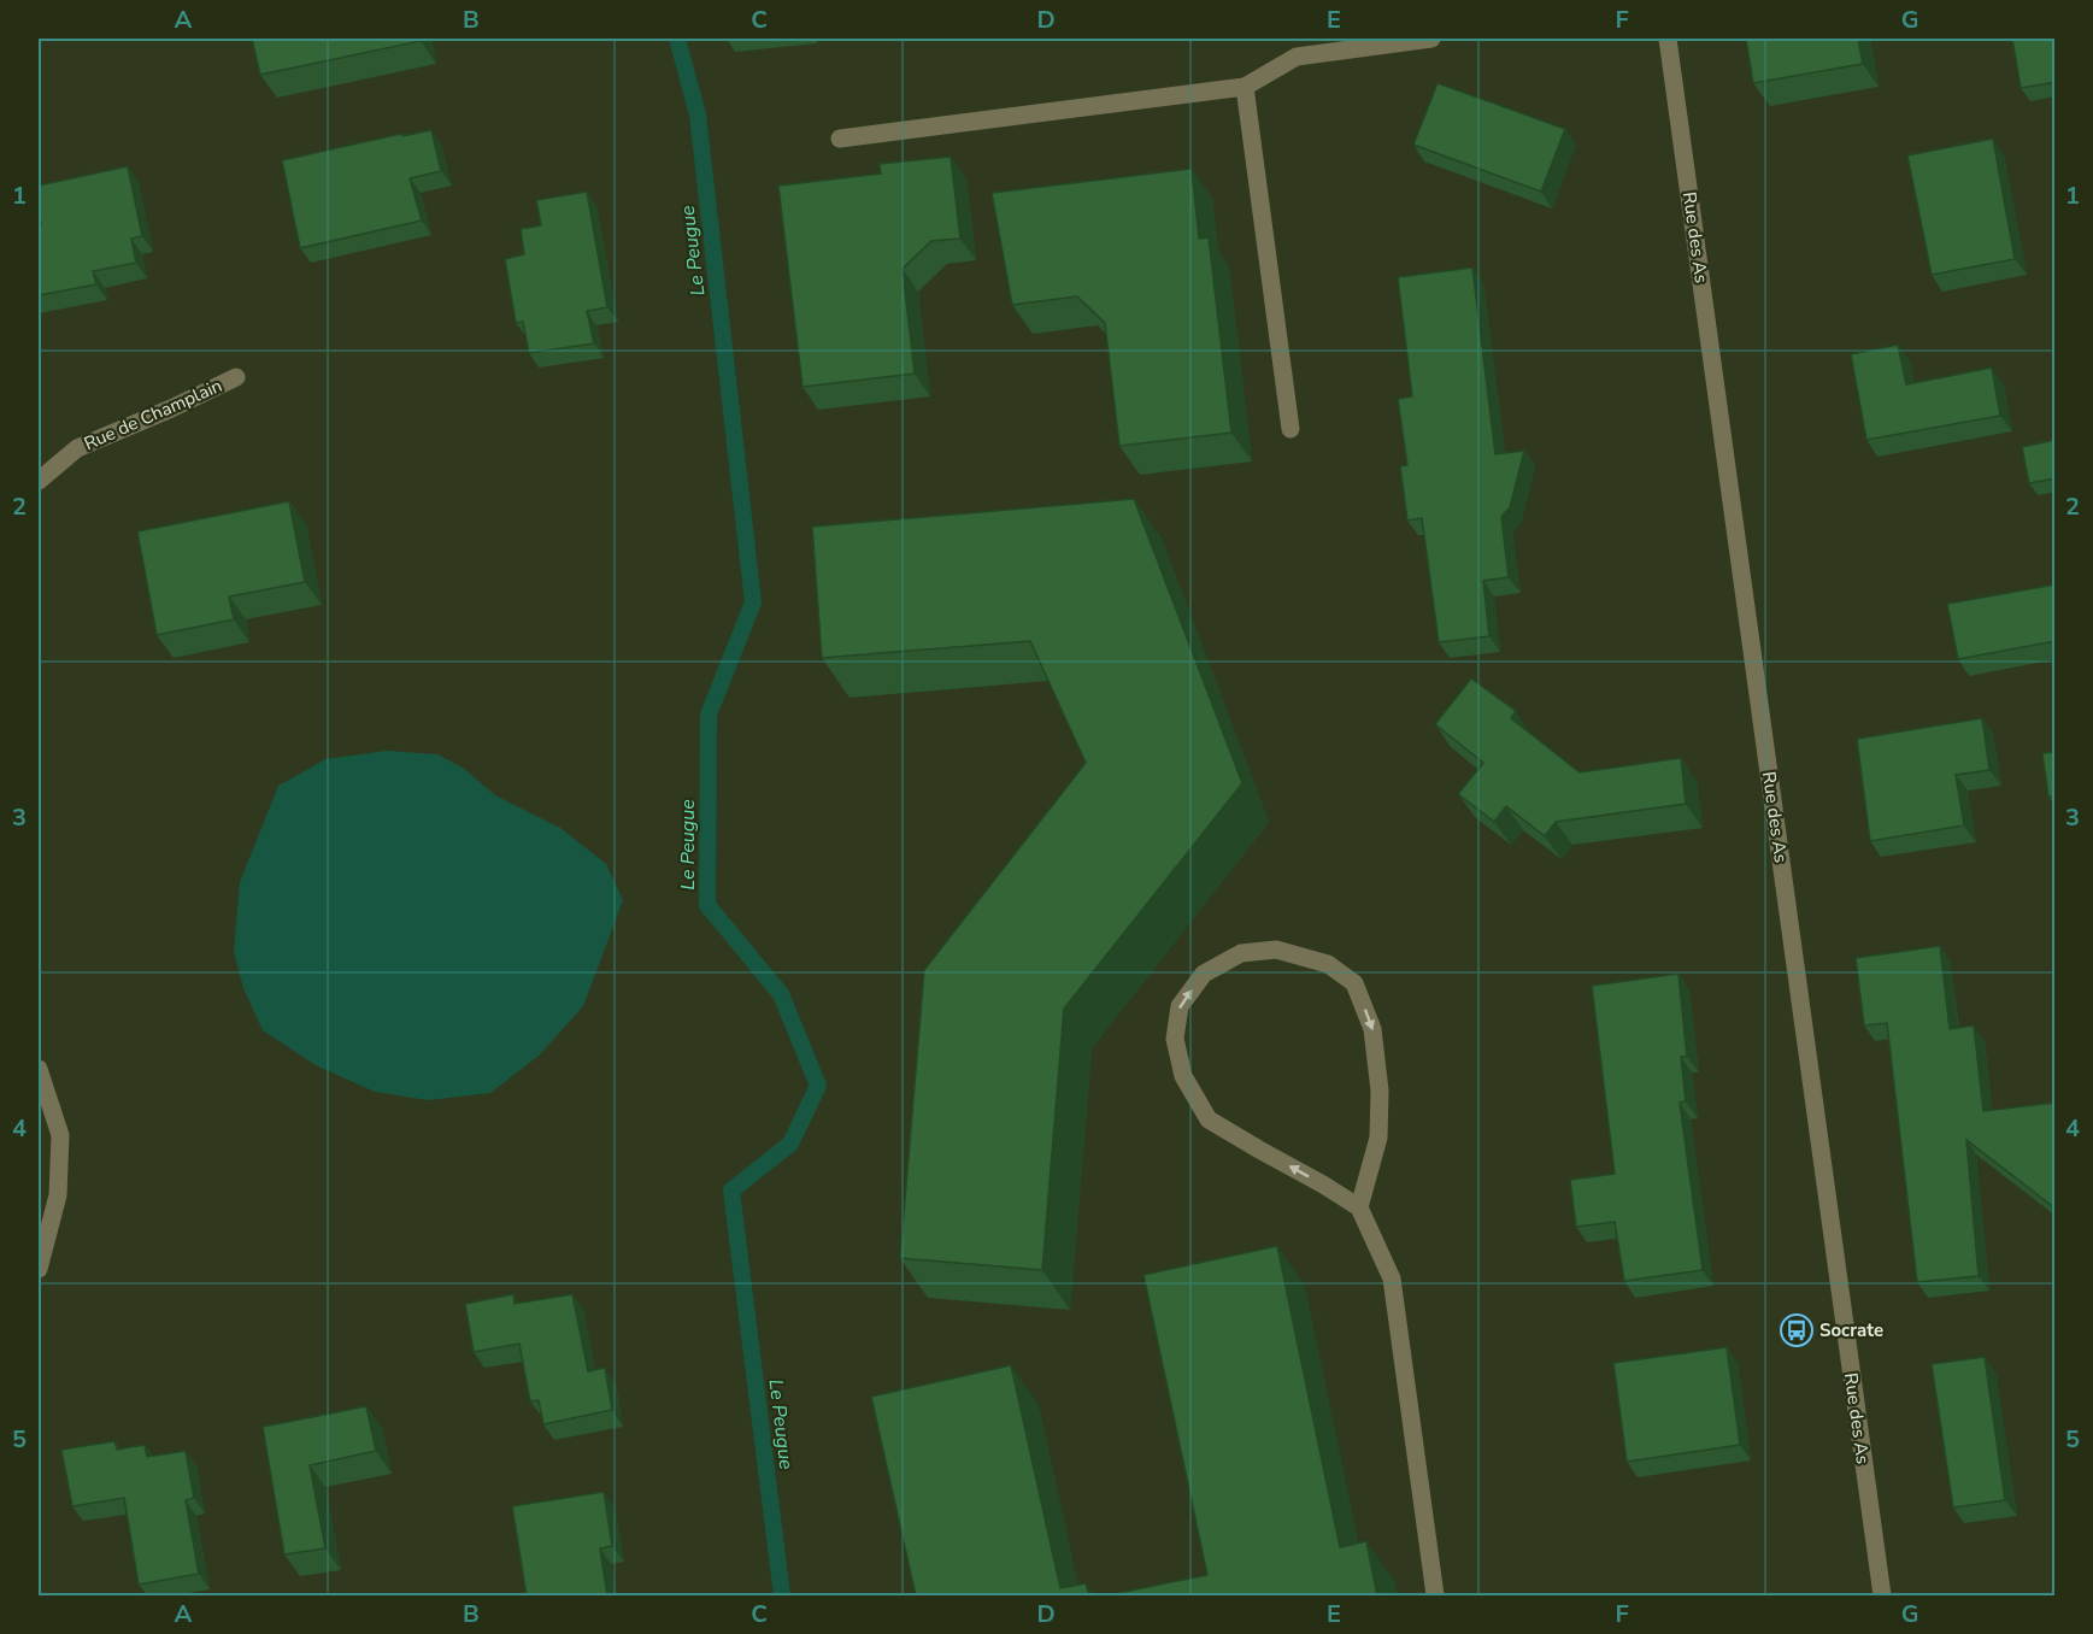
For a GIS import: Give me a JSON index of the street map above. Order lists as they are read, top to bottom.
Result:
{
  "streets": {
    "street": ["Rue des As", "Rue de Champlain"]
  },
  "water": ["Le Peugue"],
  "places": {
    "bus stop": ["Socrate"]
  },
  "grid": {
    "columns": [
      "A",
      "B",
      "C",
      "D",
      "E",
      "F",
      "G"
    ],
    "rows": [
      "1",
      "2",
      "3",
      "4",
      "5"
    ]
  }
}
